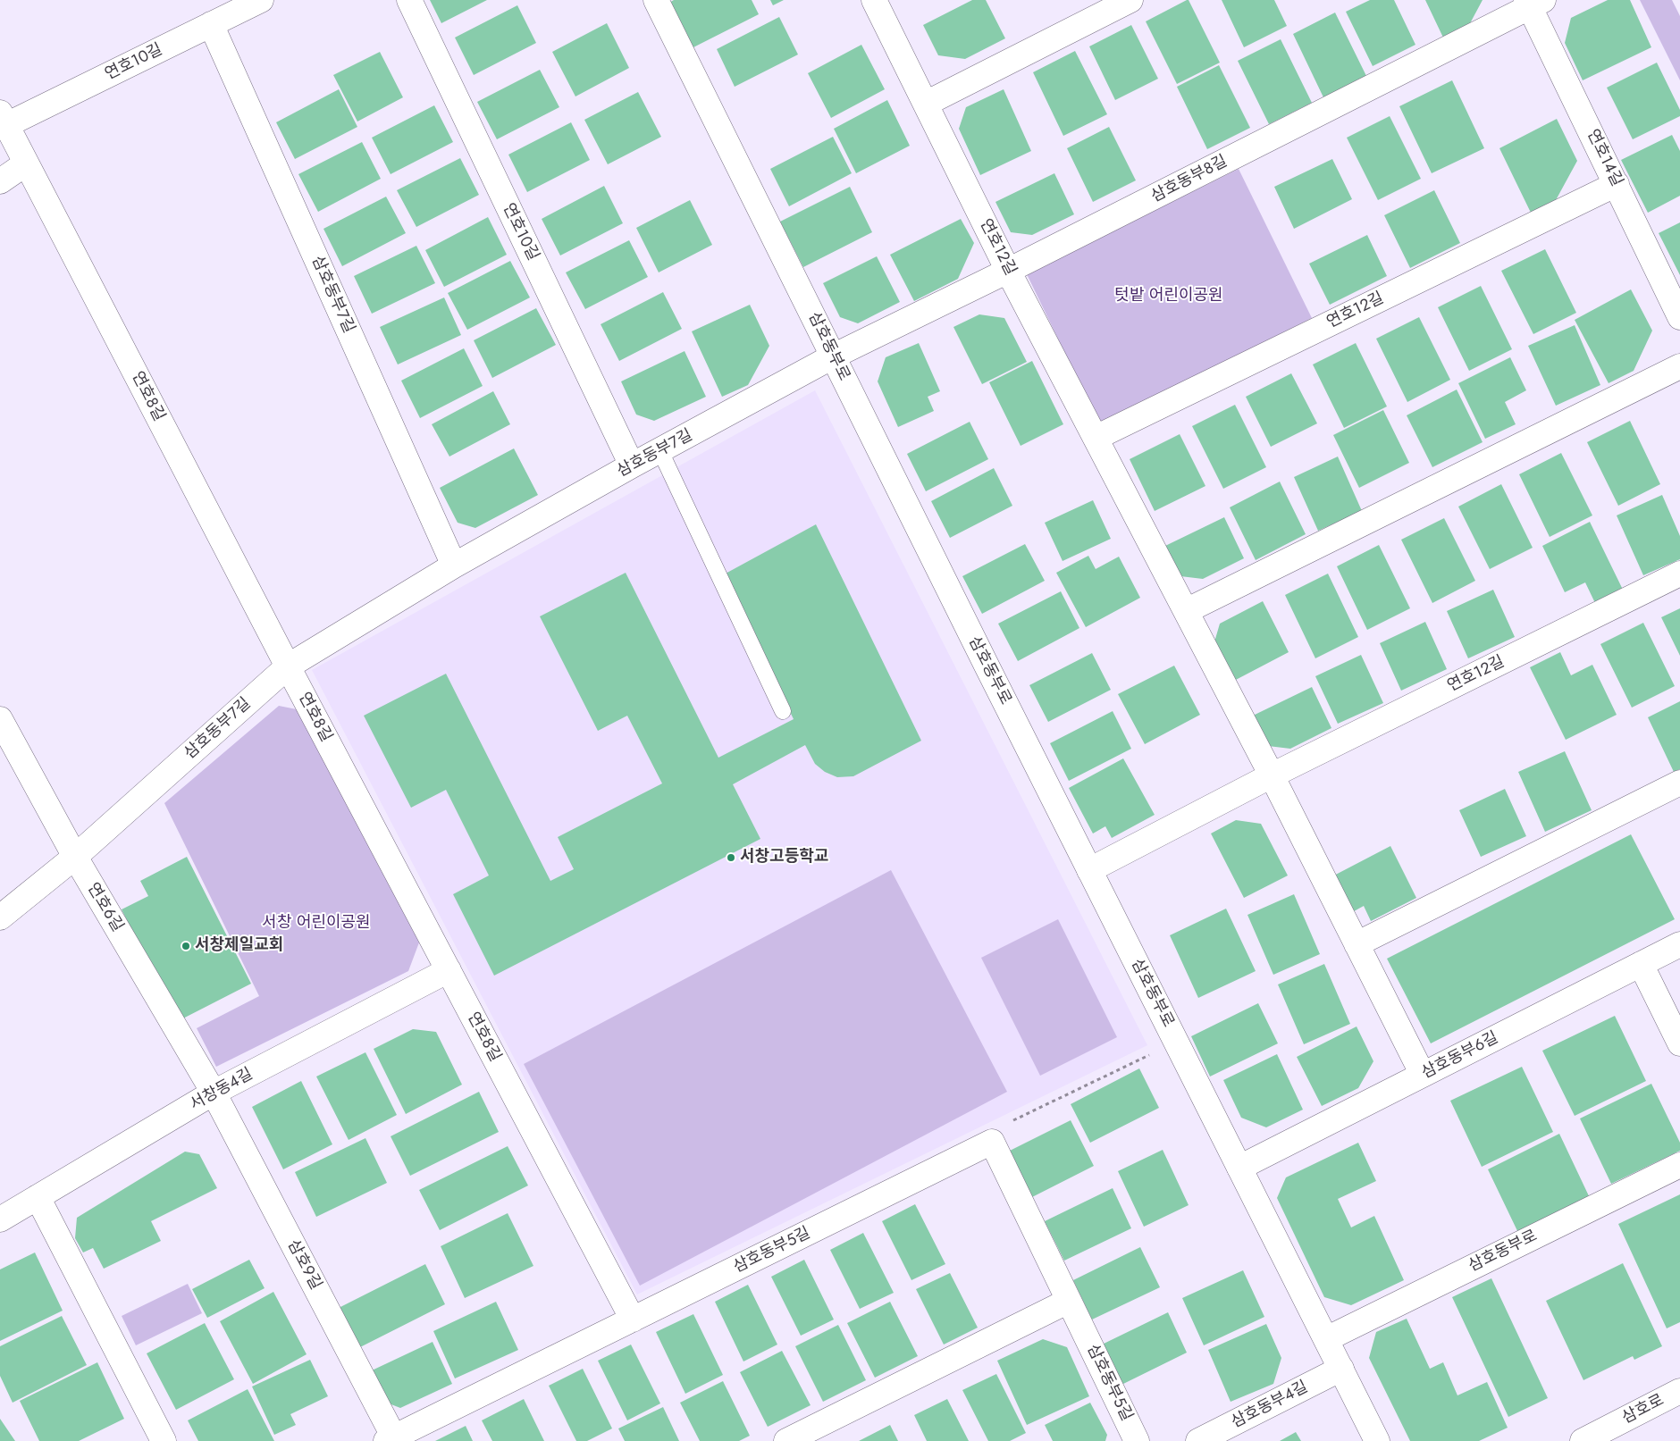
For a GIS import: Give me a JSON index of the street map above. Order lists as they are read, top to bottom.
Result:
{
  "streets": {
    "street": [
      "연호10길",
      "연호14길",
      "삼호동부8길",
      "연호12길",
      "삼호동부7길",
      "삼호동부로",
      "연호8길",
      "연호6길",
      "삼호동부6길",
      "서창동4길",
      "삼호동부5길",
      "삼호9길",
      "삼호동부4길",
      "삼호로"
    ]
  },
  "crossings": [
    ["연호10길", "삼호동부7길"],
    ["연호10길", "연호8길"],
    ["연호14길", "삼호동부8길"],
    ["연호14길", "연호12길"],
    ["삼호동부8길", "연호12길"],
    ["삼호동부8길", "삼호동부7길"],
    ["삼호동부8길", "삼호동부로"],
    ["연호12길", "삼호동부6길"],
    ["삼호동부7길", "삼호동부로"],
    ["삼호동부7길", "연호8길"],
    ["삼호동부7길", "연호6길"],
    ["삼호동부로", "삼호동부6길"],
    ["삼호동부로", "삼호동부4길"],
    ["연호8길", "서창동4길"],
    ["연호8길", "삼호동부5길"],
    ["연호6길", "서창동4길"],
    ["연호6길", "삼호9길"],
    ["서창동4길", "삼호9길"],
    ["삼호동부5길", "삼호9길"]
  ],
  "parks": ["텃밭 어린이공원", "서창 어린이공원"],
  "places": ["서창고등학교", "서창제일교회"]
}
